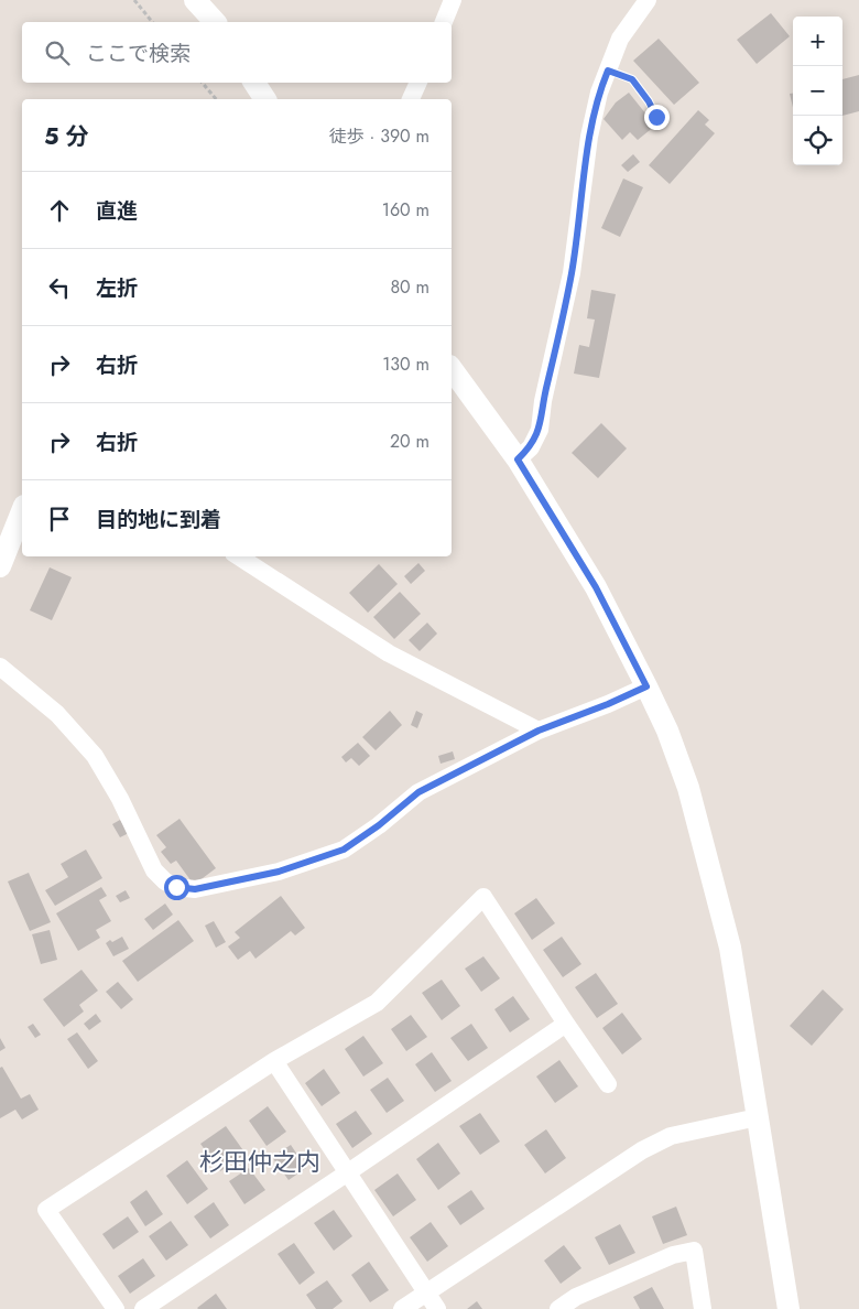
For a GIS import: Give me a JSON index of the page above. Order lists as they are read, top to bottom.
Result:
{
  "districts": ["杉田仲之内"],
  "page": {
    "map_buttons": ["+", "−"],
    "search": "ここで検索",
    "heading": ["5 分", "徒歩 · 390 m"],
    "list": [
      ["直進", "160 m"],
      ["左折", "80 m"],
      ["右折", "130 m"],
      ["右折", "20 m"],
      "目的地に到着"
    ]
  }
}
